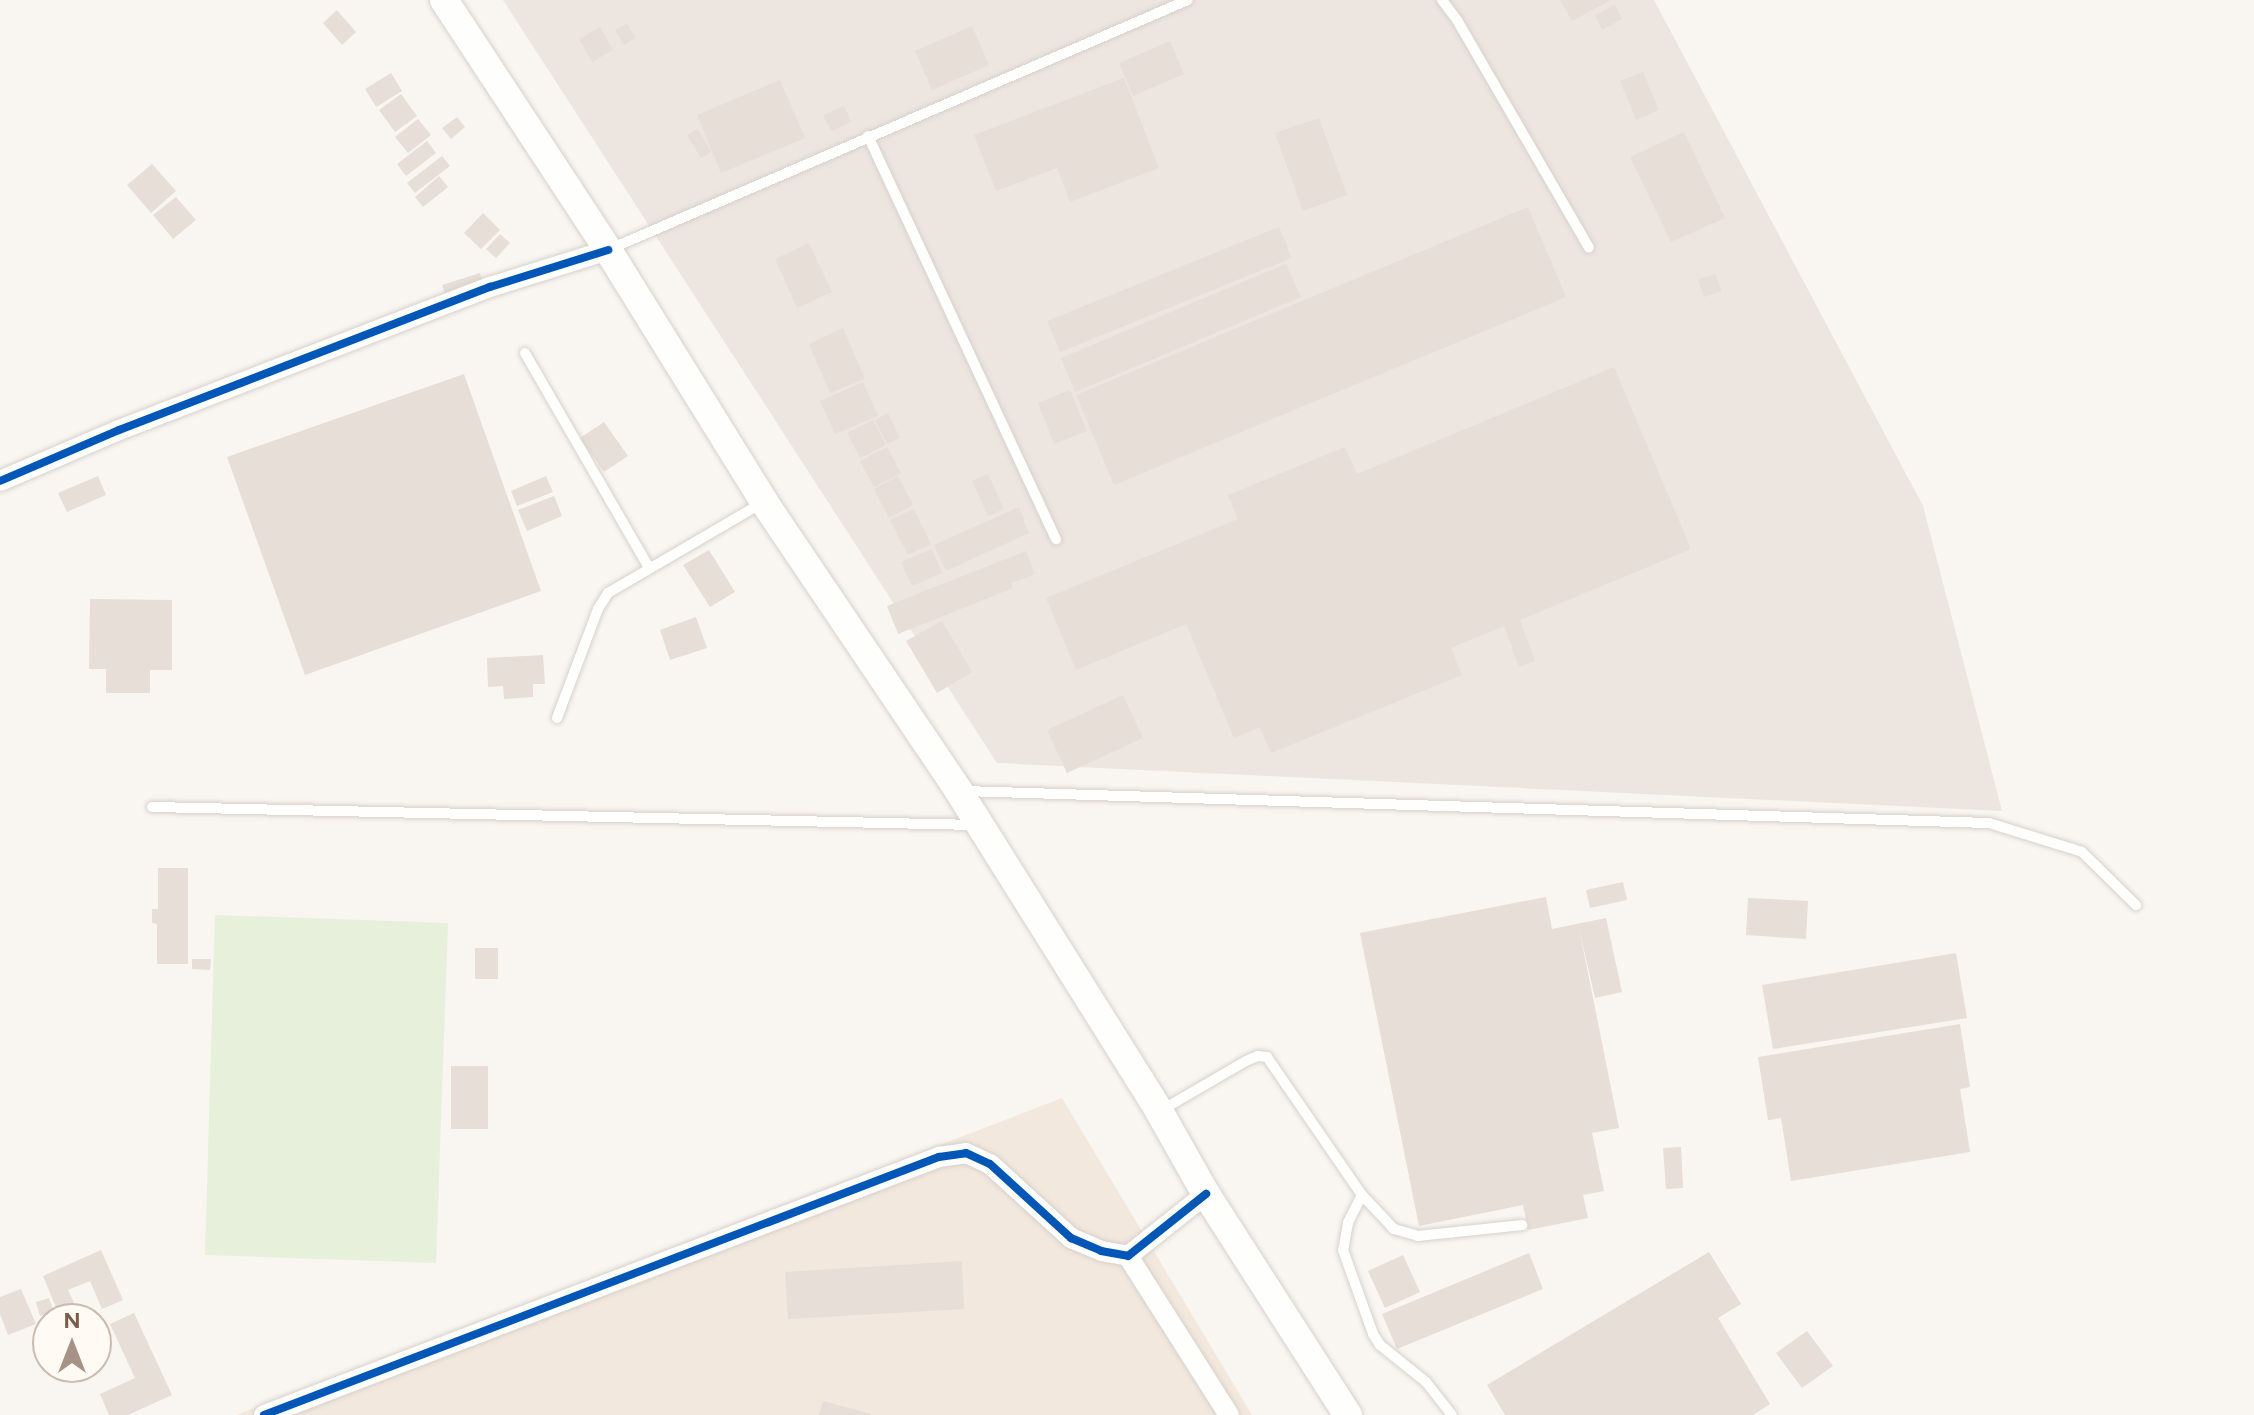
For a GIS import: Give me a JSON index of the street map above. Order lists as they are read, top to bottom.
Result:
{
  "north": "top"
}
